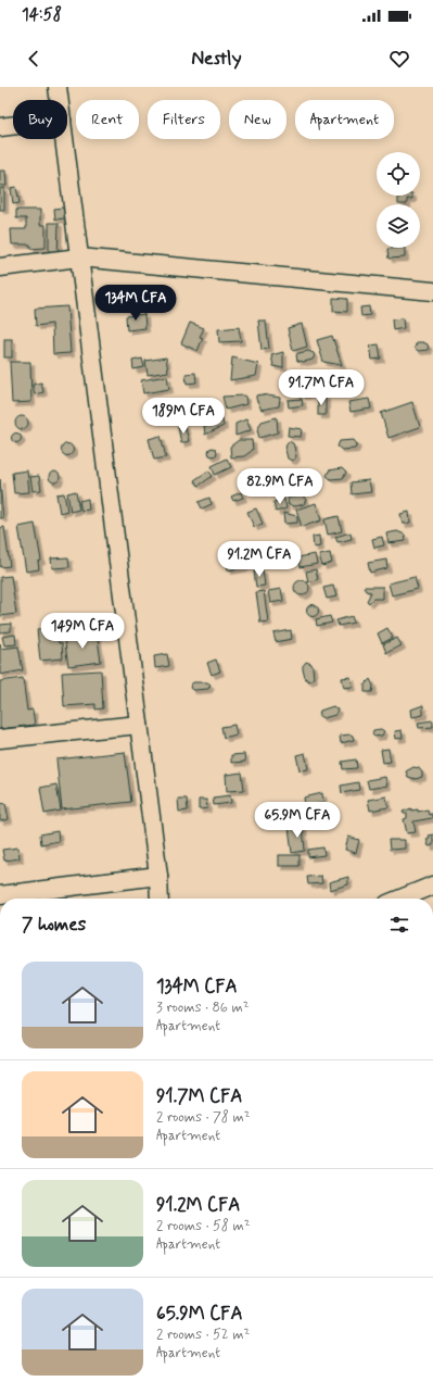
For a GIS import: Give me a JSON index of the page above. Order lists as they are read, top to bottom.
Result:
{
  "page": {
    "status": "14:58",
    "header": "Nestly",
    "chip": [
      "Buy",
      "Rent",
      "Filters",
      "New",
      "Apartment"
    ],
    "price": [
      "134M CFA",
      "91.7M CFA",
      "189M CFA",
      "82.9M CFA",
      "91.2M CFA",
      "149M CFA",
      "65.9M CFA"
    ],
    "heading": "7 homes",
    "list": [
      {
        "name": "134M CFA",
        "note": "3 rooms · 86 m² · Apartment"
      },
      {
        "name": "91.7M CFA",
        "note": "2 rooms · 78 m² · Apartment"
      },
      {
        "name": "91.2M CFA",
        "note": "2 rooms · 58 m² · Apartment"
      },
      {
        "name": "65.9M CFA",
        "note": "2 rooms · 52 m² · Apartment"
      }
    ]
  }
}
